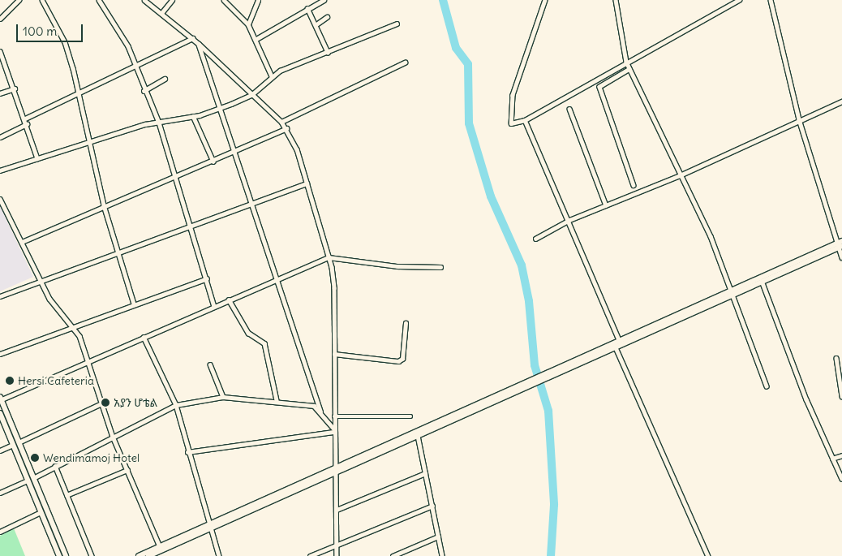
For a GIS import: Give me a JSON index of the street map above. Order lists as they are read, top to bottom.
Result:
{
  "places": ["Hersi Cafeteria", "አያን ሆቴል", "Wendimamoj Hotel"],
  "scale_bar": "100 m"
}
